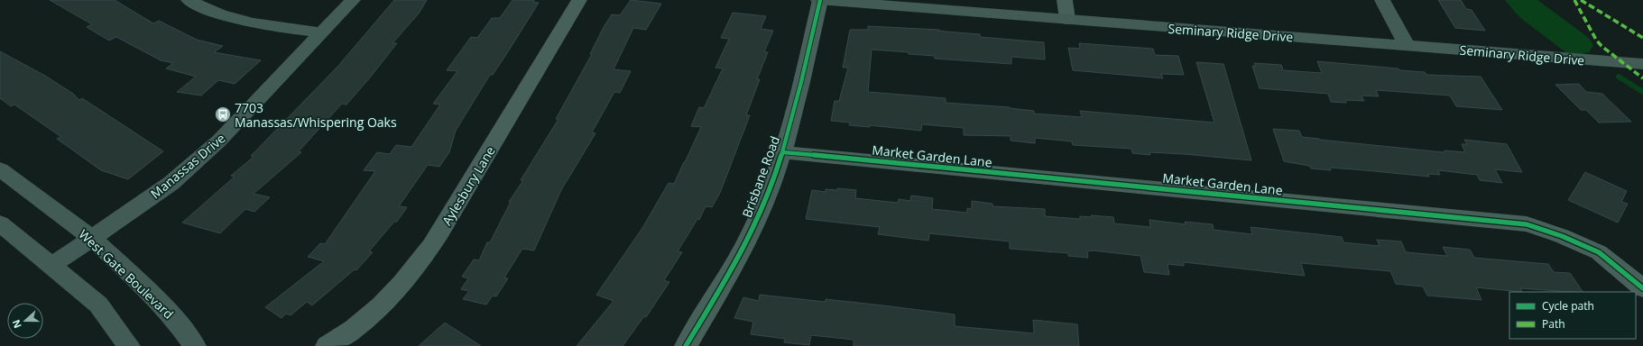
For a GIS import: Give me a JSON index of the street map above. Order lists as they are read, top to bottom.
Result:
{
  "streets": {
    "street": [
      "Seminary Ridge Drive",
      "Market Garden Lane",
      "Manassas Drive",
      "Brisbane Road",
      "Aylesbury Lane",
      "West Gate Boulevard"
    ]
  },
  "crossings": [
    ["Seminary Ridge Drive", "Brisbane Road"],
    ["Market Garden Lane", "Brisbane Road"],
    ["Manassas Drive", "West Gate Boulevard"]
  ],
  "places": {
    "bus stop": ["7703 Manassas/Whispering Oaks"]
  },
  "legend": ["Cycle path", "Path"],
  "north": "left"
}
